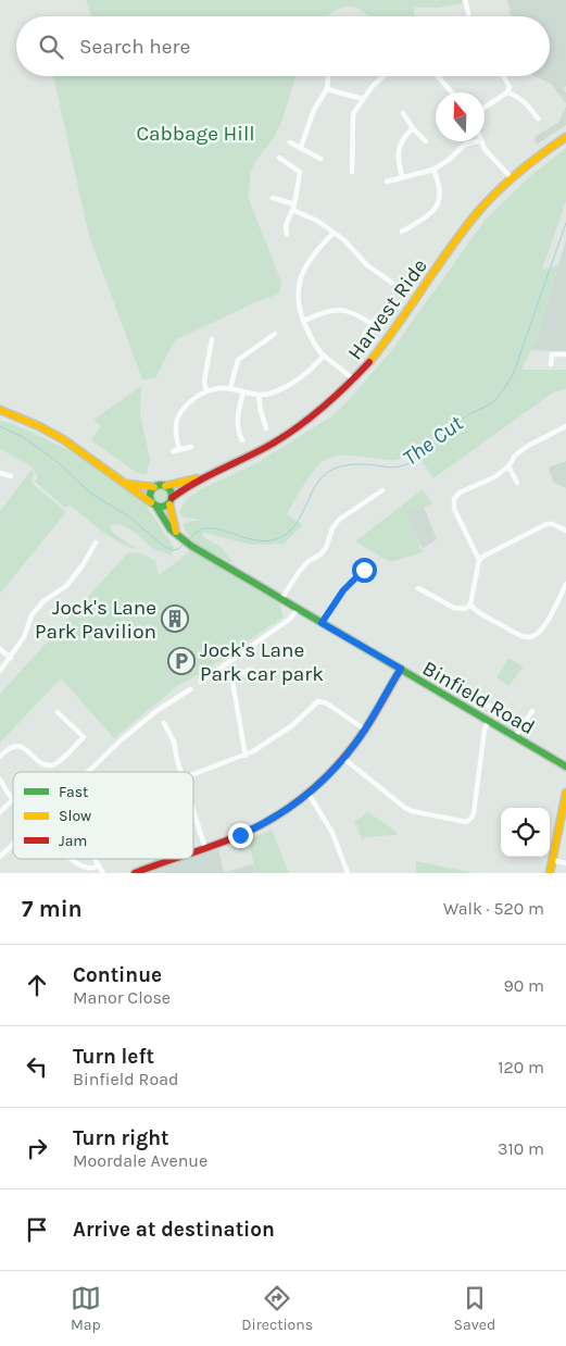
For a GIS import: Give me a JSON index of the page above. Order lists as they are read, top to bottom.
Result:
{
  "streets": {
    "street": ["Harvest Ride", "Binfield Road"]
  },
  "crossings": [
    ["Harvest Ride", "Binfield Road"]
  ],
  "water": ["The Cut"],
  "parks": ["Cabbage Hill"],
  "places": {
    "building": ["Jock's Lane Park Pavilion"],
    "parking": ["Jock's Lane Park car park"]
  },
  "legend": ["Fast", "Slow", "Jam"],
  "north": "top",
  "page": {
    "search": "Search here",
    "heading": ["7 min", "Walk · 520 m"],
    "list": [
      ["Continue", "Manor Close", "90 m"],
      ["Turn left", "Binfield Road", "120 m"],
      ["Turn right", "Moordale Avenue", "310 m"],
      "Arrive at destination"
    ],
    "nav": ["Map", "Directions", "Saved"]
  }
}
